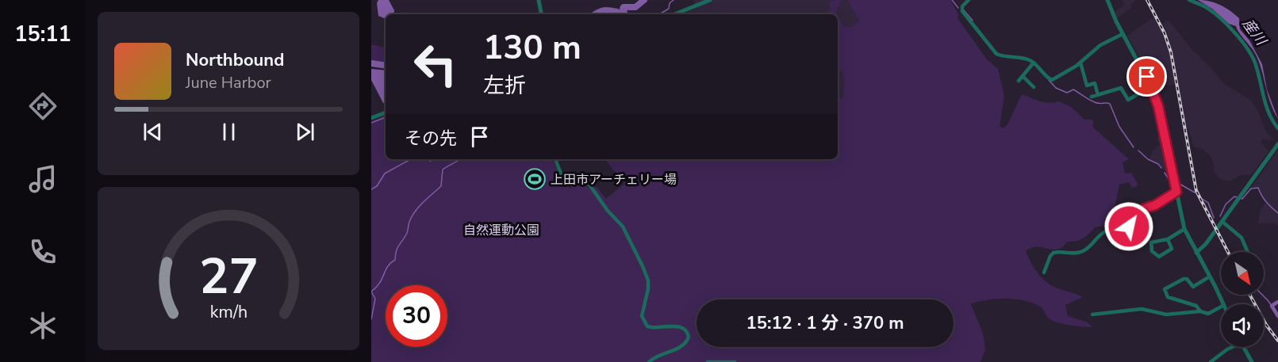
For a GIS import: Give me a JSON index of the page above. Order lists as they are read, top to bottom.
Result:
{
  "water": ["産川"],
  "parks": ["自然運動公園"],
  "places": {
    "sports": ["上田市アーチェリー場"]
  },
  "north": "bottom right",
  "page": {
    "tabs": "15:11",
    "turn": ["130 m", "左折"],
    "song": ["Northbound", "June Harbor"],
    "then": "その先",
    "limit": "30",
    "trip": "15:12 · 1 分 · 370 m",
    "gauge": ["27", "km/h"]
  }
}
